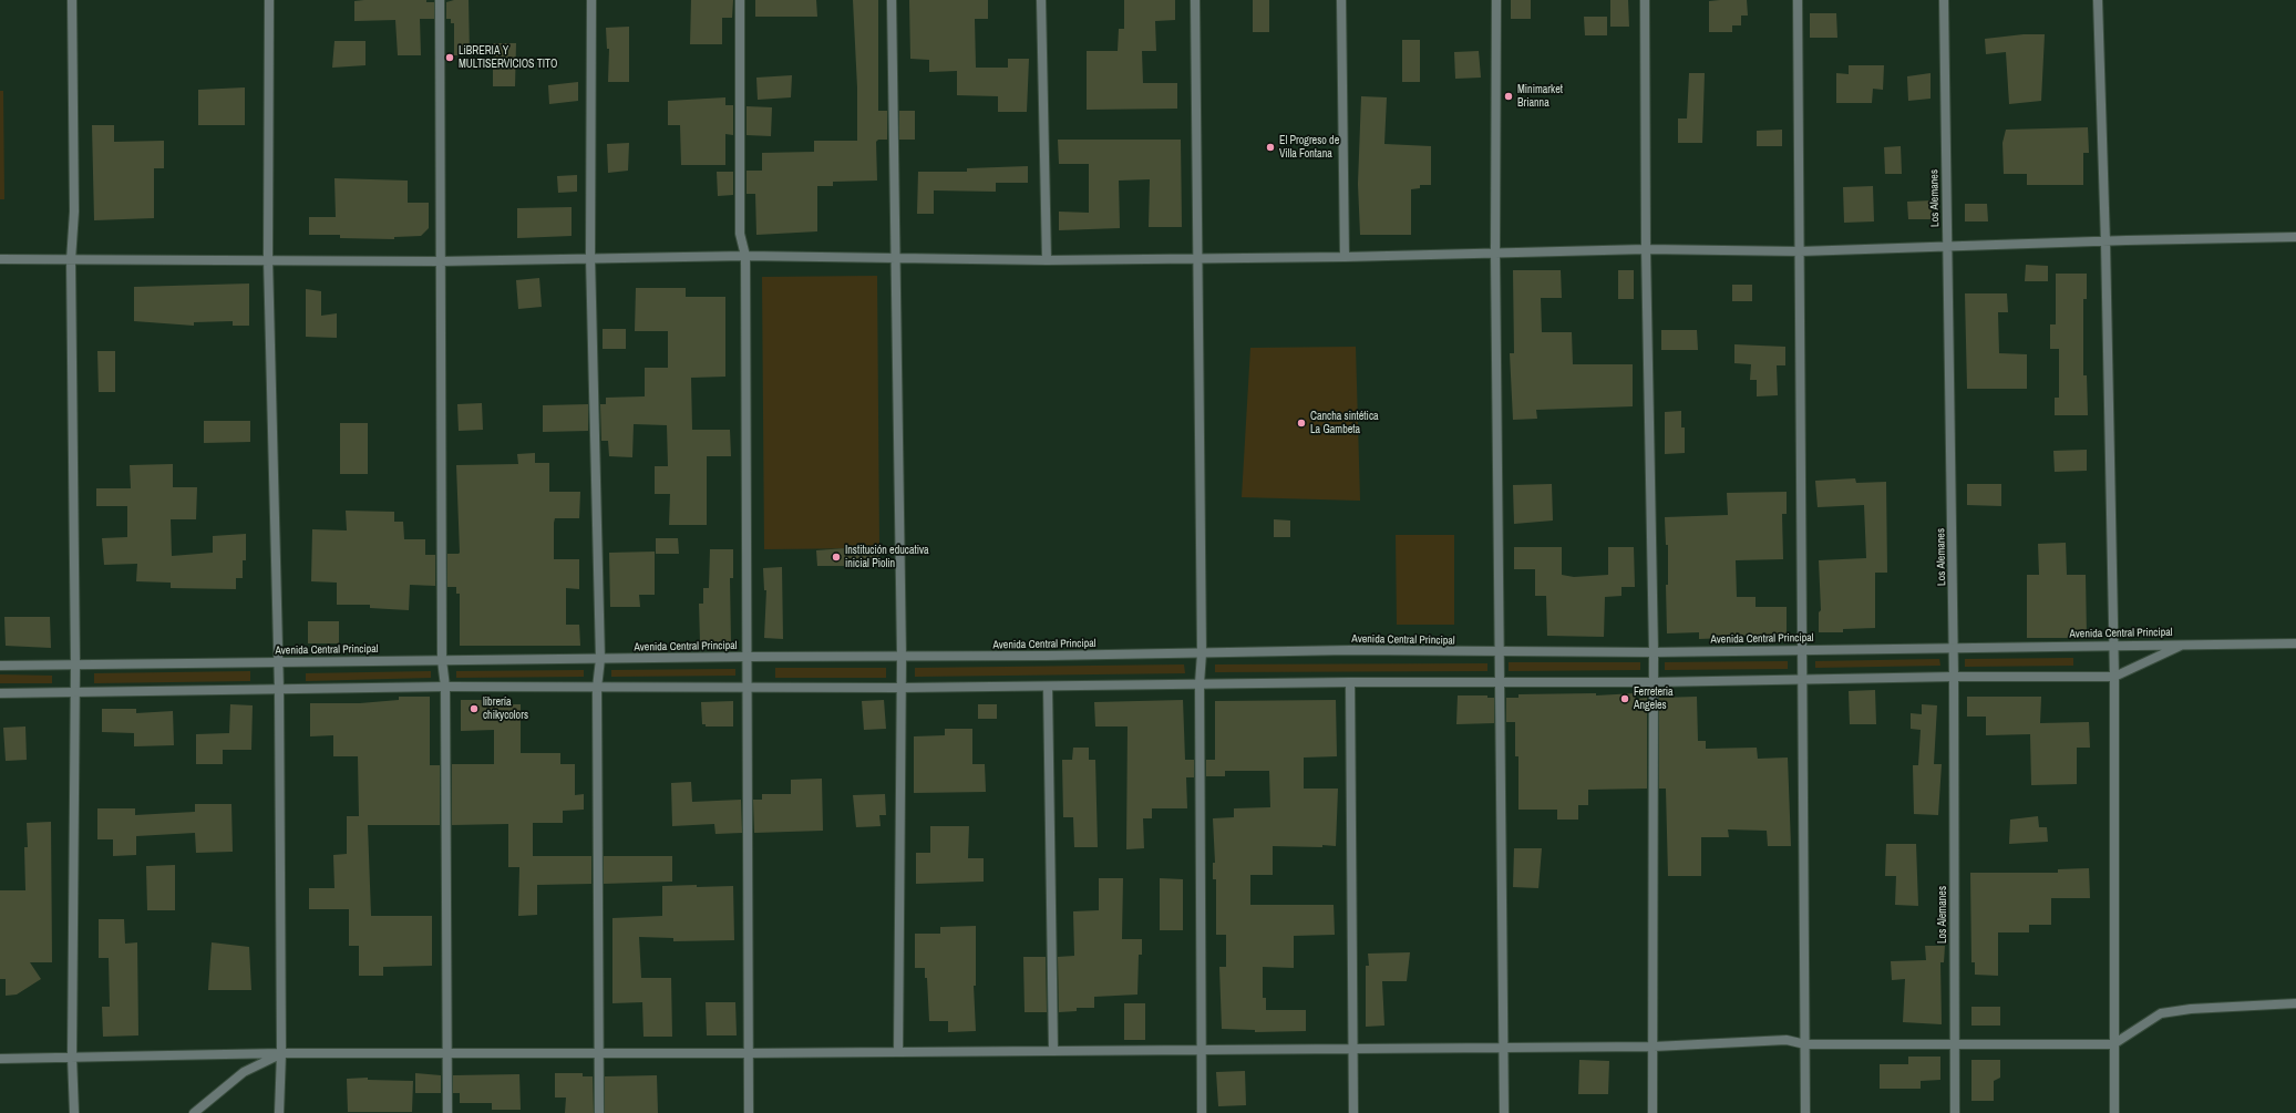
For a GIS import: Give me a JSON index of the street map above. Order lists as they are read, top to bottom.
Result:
{
  "streets": {
    "street": ["Los Alemanes", "Avenida Central Principal"]
  },
  "crossings": [
    ["Los Alemanes", "Avenida Central Principal"]
  ],
  "places": [
    "LiBRERIA Y MULTISERVICIOS TITO",
    "Minimarket Brianna",
    "El Progreso de Villa Fontana",
    "Cancha sintética La Gambeta",
    "Institución educativa inicial Piolin",
    "Ferreteria Angeles",
    "librería chikycolors"
  ]
}
